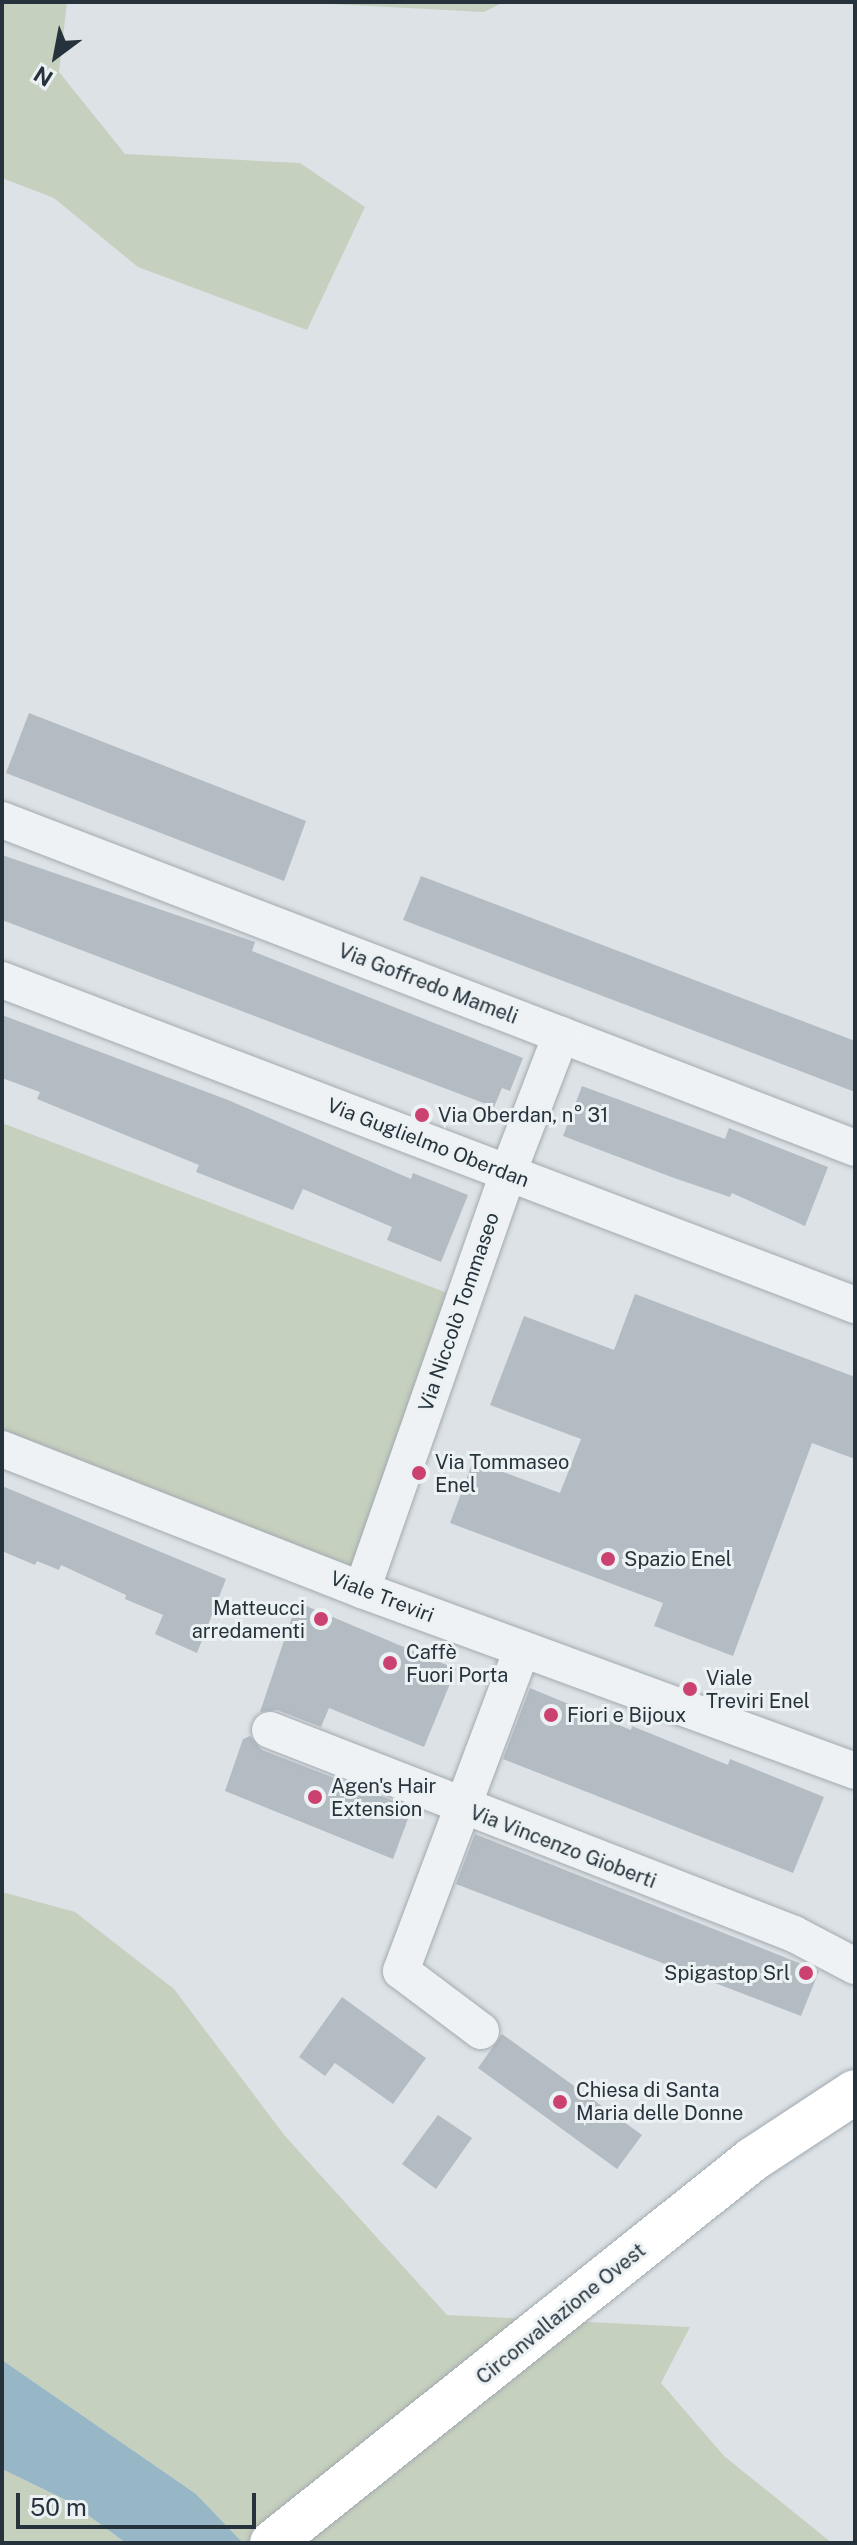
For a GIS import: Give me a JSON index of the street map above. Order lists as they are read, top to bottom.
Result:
{
  "streets": {
    "main road": ["Circonvallazione Ovest"],
    "street": [
      "Via Goffredo Mameli",
      "Via Guglielmo Oberdan",
      "Via Niccolò Tommaseo",
      "Viale Treviri",
      "Via Vincenzo Gioberti"
    ]
  },
  "crossings": [
    ["Via Goffredo Mameli", "Via Niccolò Tommaseo"],
    ["Via Guglielmo Oberdan", "Via Niccolò Tommaseo"],
    ["Via Niccolò Tommaseo", "Viale Treviri"]
  ],
  "places": [
    "Via Oberdan, n° 31",
    "Via Tommaseo Enel",
    "Spazio Enel",
    "Matteucci arredamenti",
    "Caffè Fuori Porta",
    "Viale Treviri Enel",
    "Fiori e Bijoux",
    "Agen's Hair Extension",
    "Spigastop Srl",
    "Chiesa di Santa Maria delle Donne"
  ],
  "scale_bar": "50 m",
  "north": "bottom left"
}
